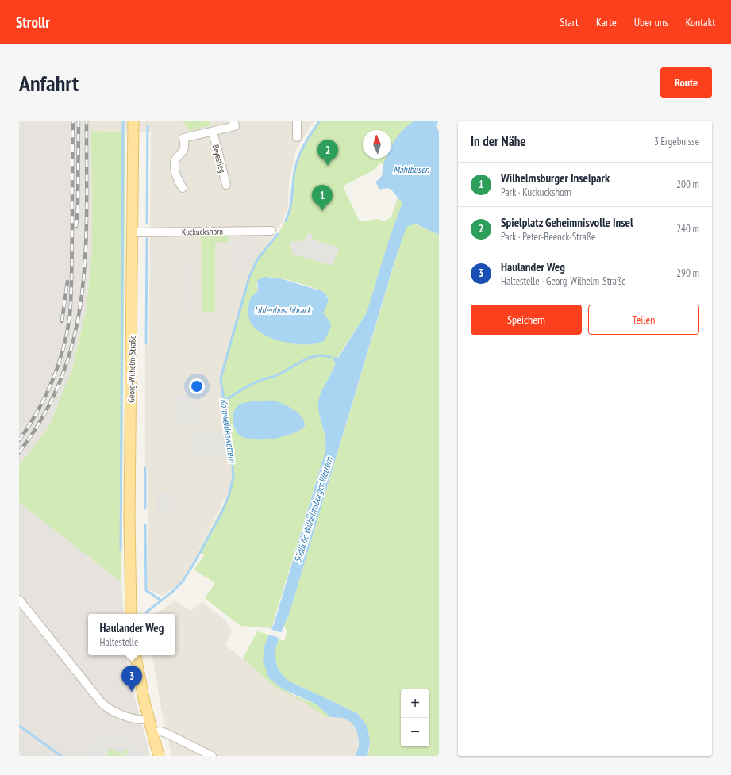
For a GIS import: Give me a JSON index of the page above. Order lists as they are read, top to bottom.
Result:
{
  "streets": {
    "main road": ["Georg-Wilhelm-Straße"],
    "street": ["Beyestieg", "Kuckuckshorn"]
  },
  "crossings": [
    ["Kuckuckshorn", "Georg-Wilhelm-Straße"]
  ],
  "water": [
    "Mahlbusen",
    "Uhlenbuschbrack",
    "Kornweidenwettern",
    "Südliche Wilhelmsburger Wettern"
  ],
  "north": "top",
  "page": {
    "header": "Strollr",
    "nav": [
      "Start",
      "Karte",
      "Über uns",
      "Kontakt"
    ],
    "buttons": [
      "Route",
      ["Speichern", "Teilen"]
    ],
    "title": "Anfahrt",
    "heading": ["In der Nähe", "3 Ergebnisse"],
    "pins": ["2", "1", "3"],
    "list": [
      {
        "mark": "1",
        "name": "Wilhelmsburger Inselpark",
        "note": "Park · Kuckuckshorn",
        "value": "200 m"
      },
      {
        "mark": "2",
        "name": "Spielplatz Geheimnisvolle Insel",
        "note": "Park · Peter-Beenck-Straße",
        "value": "240 m"
      },
      {
        "mark": "3",
        "name": "Haulander Weg",
        "note": "Haltestelle · Georg-Wilhelm-Straße",
        "value": "290 m"
      }
    ],
    "popup": ["Haulander Weg", "Haltestelle"],
    "map_buttons": ["+", "−"]
  }
}
